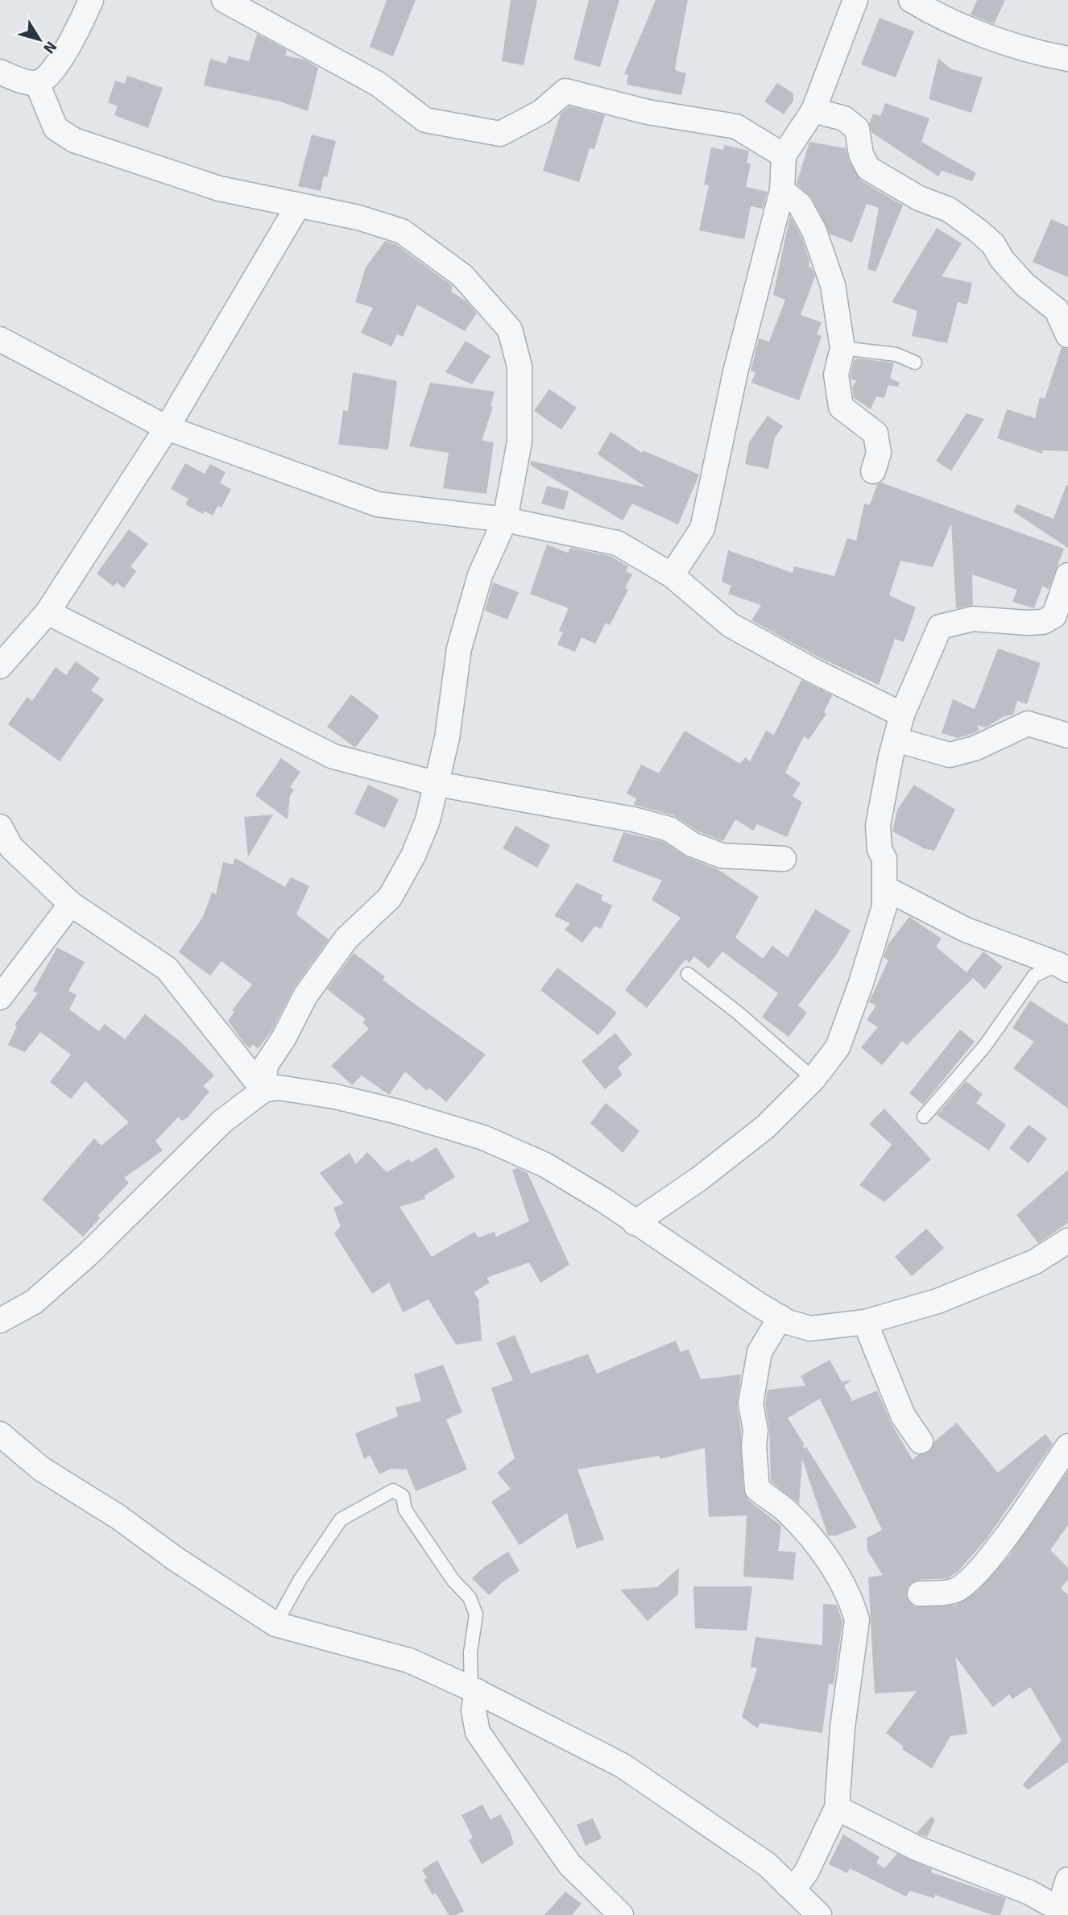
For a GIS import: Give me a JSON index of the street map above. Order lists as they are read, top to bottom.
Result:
{
  "north": "bottom right"
}
